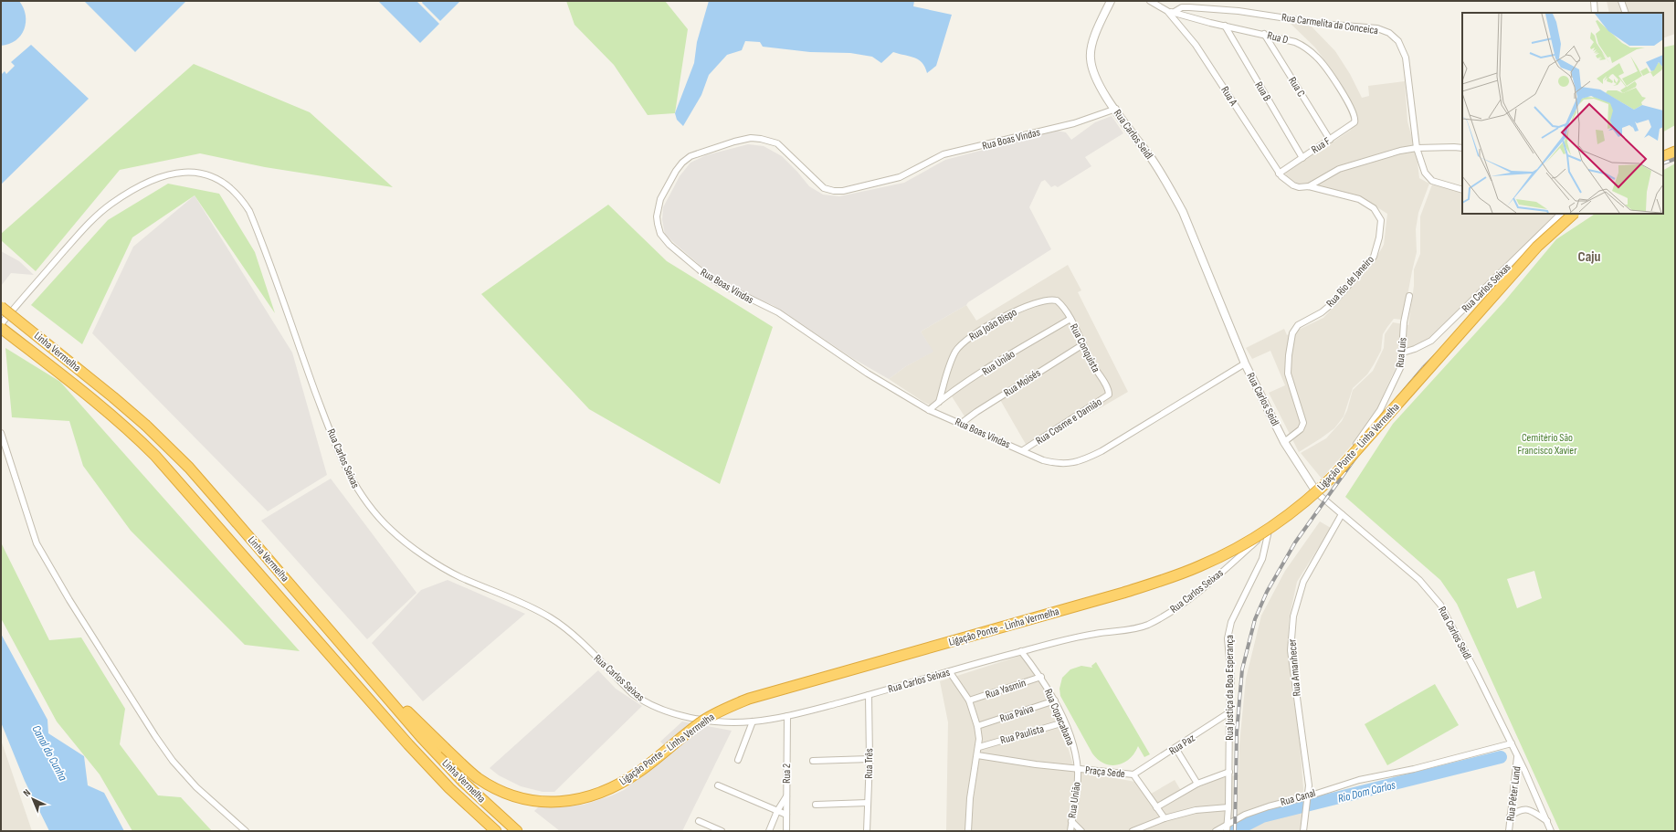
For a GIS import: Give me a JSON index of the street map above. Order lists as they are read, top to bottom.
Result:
{
  "streets": {
    "highway": ["Linha Vermelha", "Ligação Ponte - Linha Vermelha"],
    "street": [
      "Rua Carmelita da Conceica",
      "Rua D",
      "Rua C",
      "Rua B",
      "Rua A",
      "Rua Carlos Seidl",
      "Rua Boas Vindas",
      "Rua F",
      "Rua Rio de Janeiro",
      "Rua Carlos Seixas",
      "Rua João Bispo",
      "Rua Conquista",
      "Rua Luis",
      "Rua União",
      "Rua Moisés",
      "Rua Cosme e Damião",
      "Rua Amanhecer",
      "Rua Justiça da Boa Esperança",
      "Rua Yasmin",
      "Rua Paiva",
      "Rua Copacabana",
      "Rua Paulista",
      "Rua Paz",
      "Rua Três",
      "Praça Sede",
      "Rua 2",
      "Rua Péter Lund",
      "Rua Canal"
    ]
  },
  "crossings": [
    ["Rua Carmelita da Conceica", "Rua D"],
    ["Rua Carmelita da Conceica", "Rua A"],
    ["Rua D", "Rua C"],
    ["Rua D", "Rua B"],
    ["Rua D", "Rua A"],
    ["Rua D", "Rua F"],
    ["Rua C", "Rua F"],
    ["Rua B", "Rua F"],
    ["Rua A", "Rua F"],
    ["Rua A", "Rua Rio de Janeiro"],
    ["Rua Carlos Seidl", "Rua Boas Vindas"],
    ["Rua Carlos Seidl", "Rua Rio de Janeiro"],
    ["Rua Carlos Seidl", "Rua Carlos Seixas"],
    ["Rua Carlos Seidl", "Rua Luis"],
    ["Rua Carlos Seidl", "Rua Amanhecer"],
    ["Rua Carlos Seidl", "Rua Péter Lund"],
    ["Rua Carlos Seidl", "Rua Canal"],
    ["Rua Boas Vindas", "Rua União"],
    ["Rua Boas Vindas", "Rua Moisés"],
    ["Rua Boas Vindas", "Rua Cosme e Damião"],
    ["Rua Carlos Seixas", "Rua Luis"],
    ["Rua Carlos Seixas", "Rua Justiça da Boa Esperança"],
    ["Rua Carlos Seixas", "Rua Copacabana"],
    ["Rua Carlos Seixas", "Rua Três"],
    ["Rua Carlos Seixas", "Rua 2"],
    ["Rua João Bispo", "Rua Conquista"],
    ["Rua João Bispo", "Rua União"],
    ["Rua Conquista", "Rua União"],
    ["Rua Conquista", "Rua Moisés"],
    ["Rua Conquista", "Rua Cosme e Damião"],
    ["Linha Vermelha", "Ligação Ponte - Linha Vermelha"],
    ["Rua União", "Rua Copacabana"],
    ["Rua União", "Praça Sede"],
    ["Rua Amanhecer", "Rua Canal"],
    ["Rua Justiça da Boa Esperança", "Rua Paz"],
    ["Rua Justiça da Boa Esperança", "Rua Canal"],
    ["Rua Yasmin", "Rua Copacabana"],
    ["Rua Paiva", "Rua Copacabana"],
    ["Rua Copacabana", "Rua Paulista"],
    ["Rua Copacabana", "Praça Sede"],
    ["Rua Paz", "Praça Sede"]
  ],
  "districts": ["Caju"],
  "water": ["Canal do Cunha", "Rio Dom Carlos"],
  "parks": ["Cemitério São Francisco Xavier"],
  "north": "top left"
}
